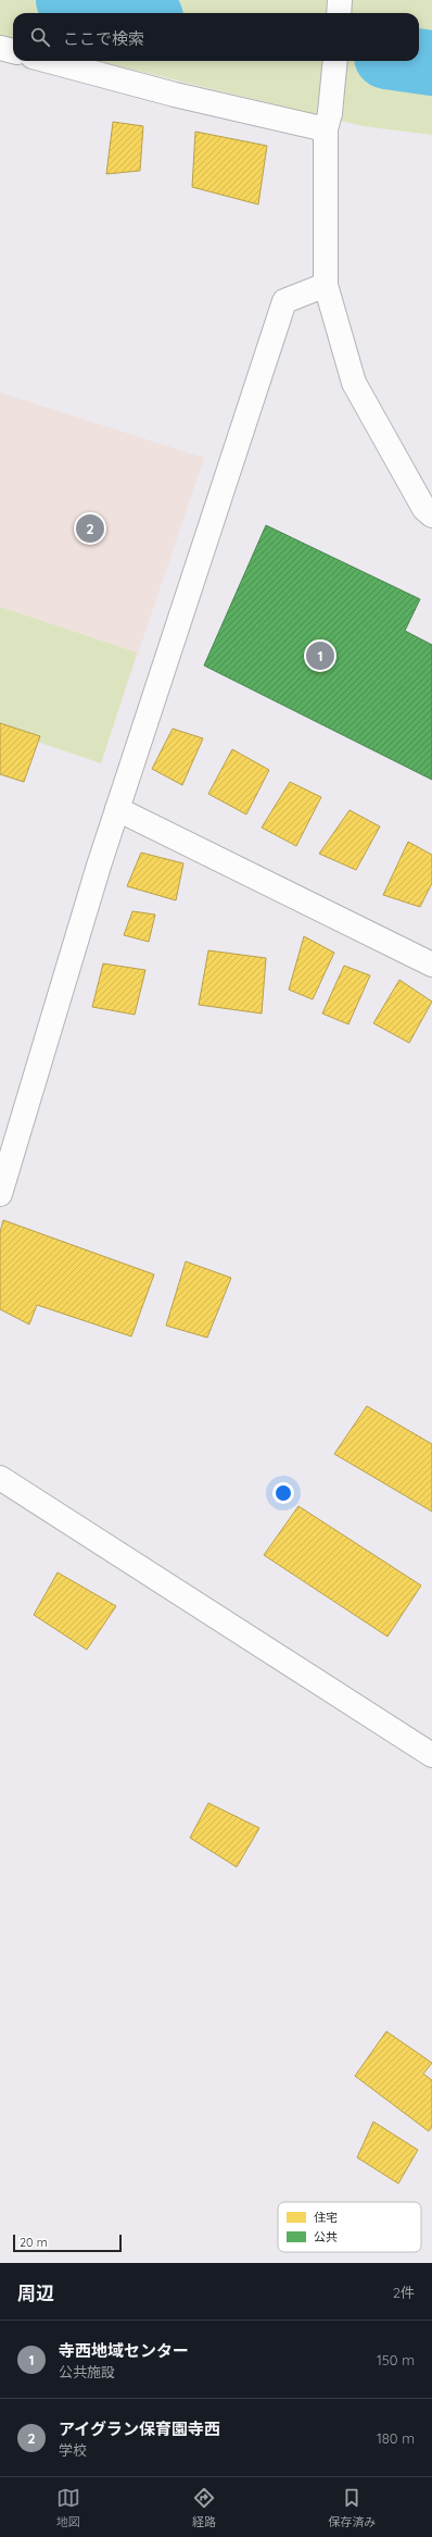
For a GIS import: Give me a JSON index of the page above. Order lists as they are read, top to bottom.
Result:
{
  "legend": ["住宅", "公共"],
  "scale_bar": "20 m",
  "page": {
    "search": "ここで検索",
    "pins": ["2", "1"],
    "scale": "20 m",
    "heading": ["周辺", "2件"],
    "list": [
      {
        "mark": "1",
        "name": "寺西地域センター",
        "note": "公共施設",
        "value": "150 m"
      },
      {
        "mark": "2",
        "name": "アイグラン保育園寺西",
        "note": "学校",
        "value": "180 m"
      }
    ],
    "nav": ["地図", "経路", "保存済み"]
  }
}
